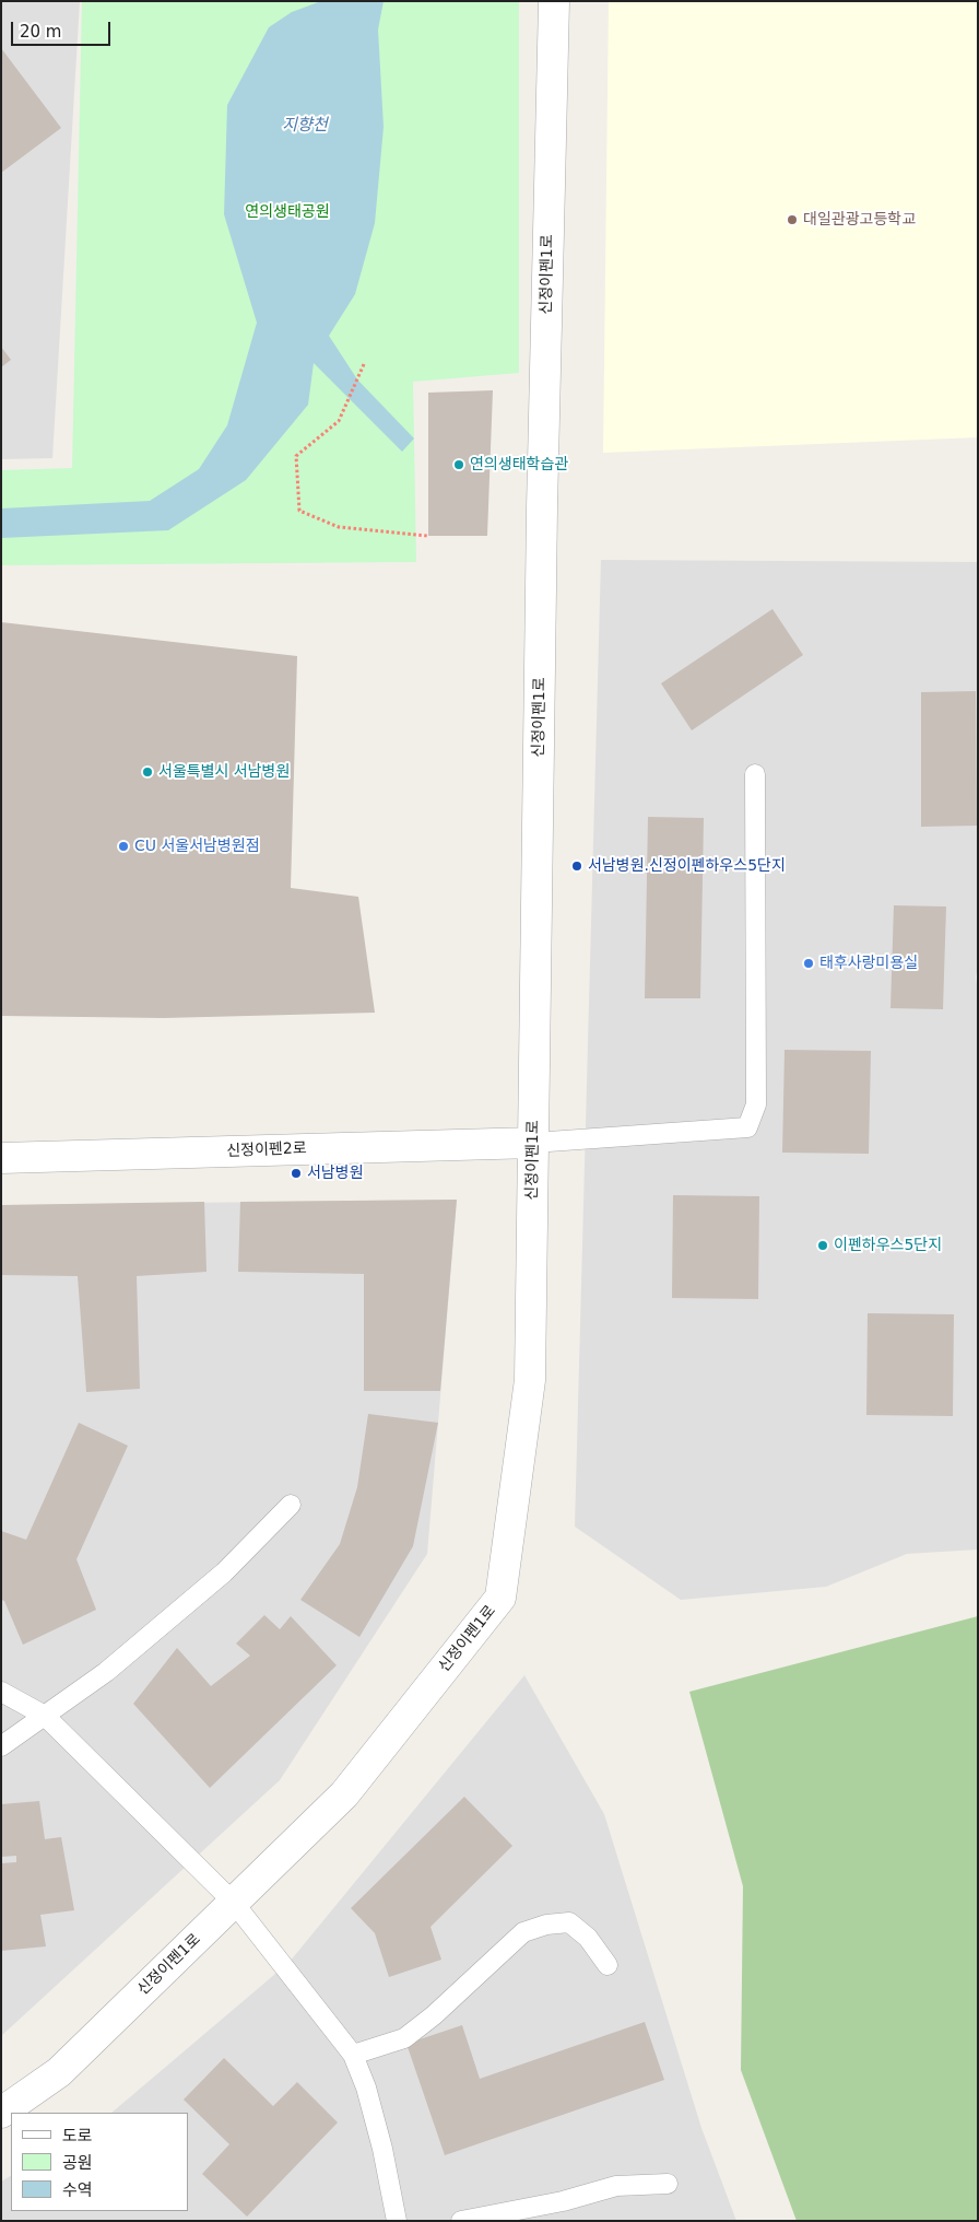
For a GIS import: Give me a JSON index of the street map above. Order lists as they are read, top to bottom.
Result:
{
  "streets": {
    "street": ["신정이펜1로", "신정이펜2로"]
  },
  "crossings": [
    ["신정이펜1로", "신정이펜2로"]
  ],
  "water": ["지향천"],
  "parks": ["연의생태공원"],
  "places": [
    "대일관광고등학교",
    "연의생태학습관",
    "서울특별시 서남병원",
    "CU 서울서남병원점",
    "서남병원.신정이펜하우스5단지",
    "태후사랑미용실",
    "서남병원",
    "이펜하우스5단지"
  ],
  "legend": ["도로", "공원", "수역"],
  "scale_bar": "20 m"
}
